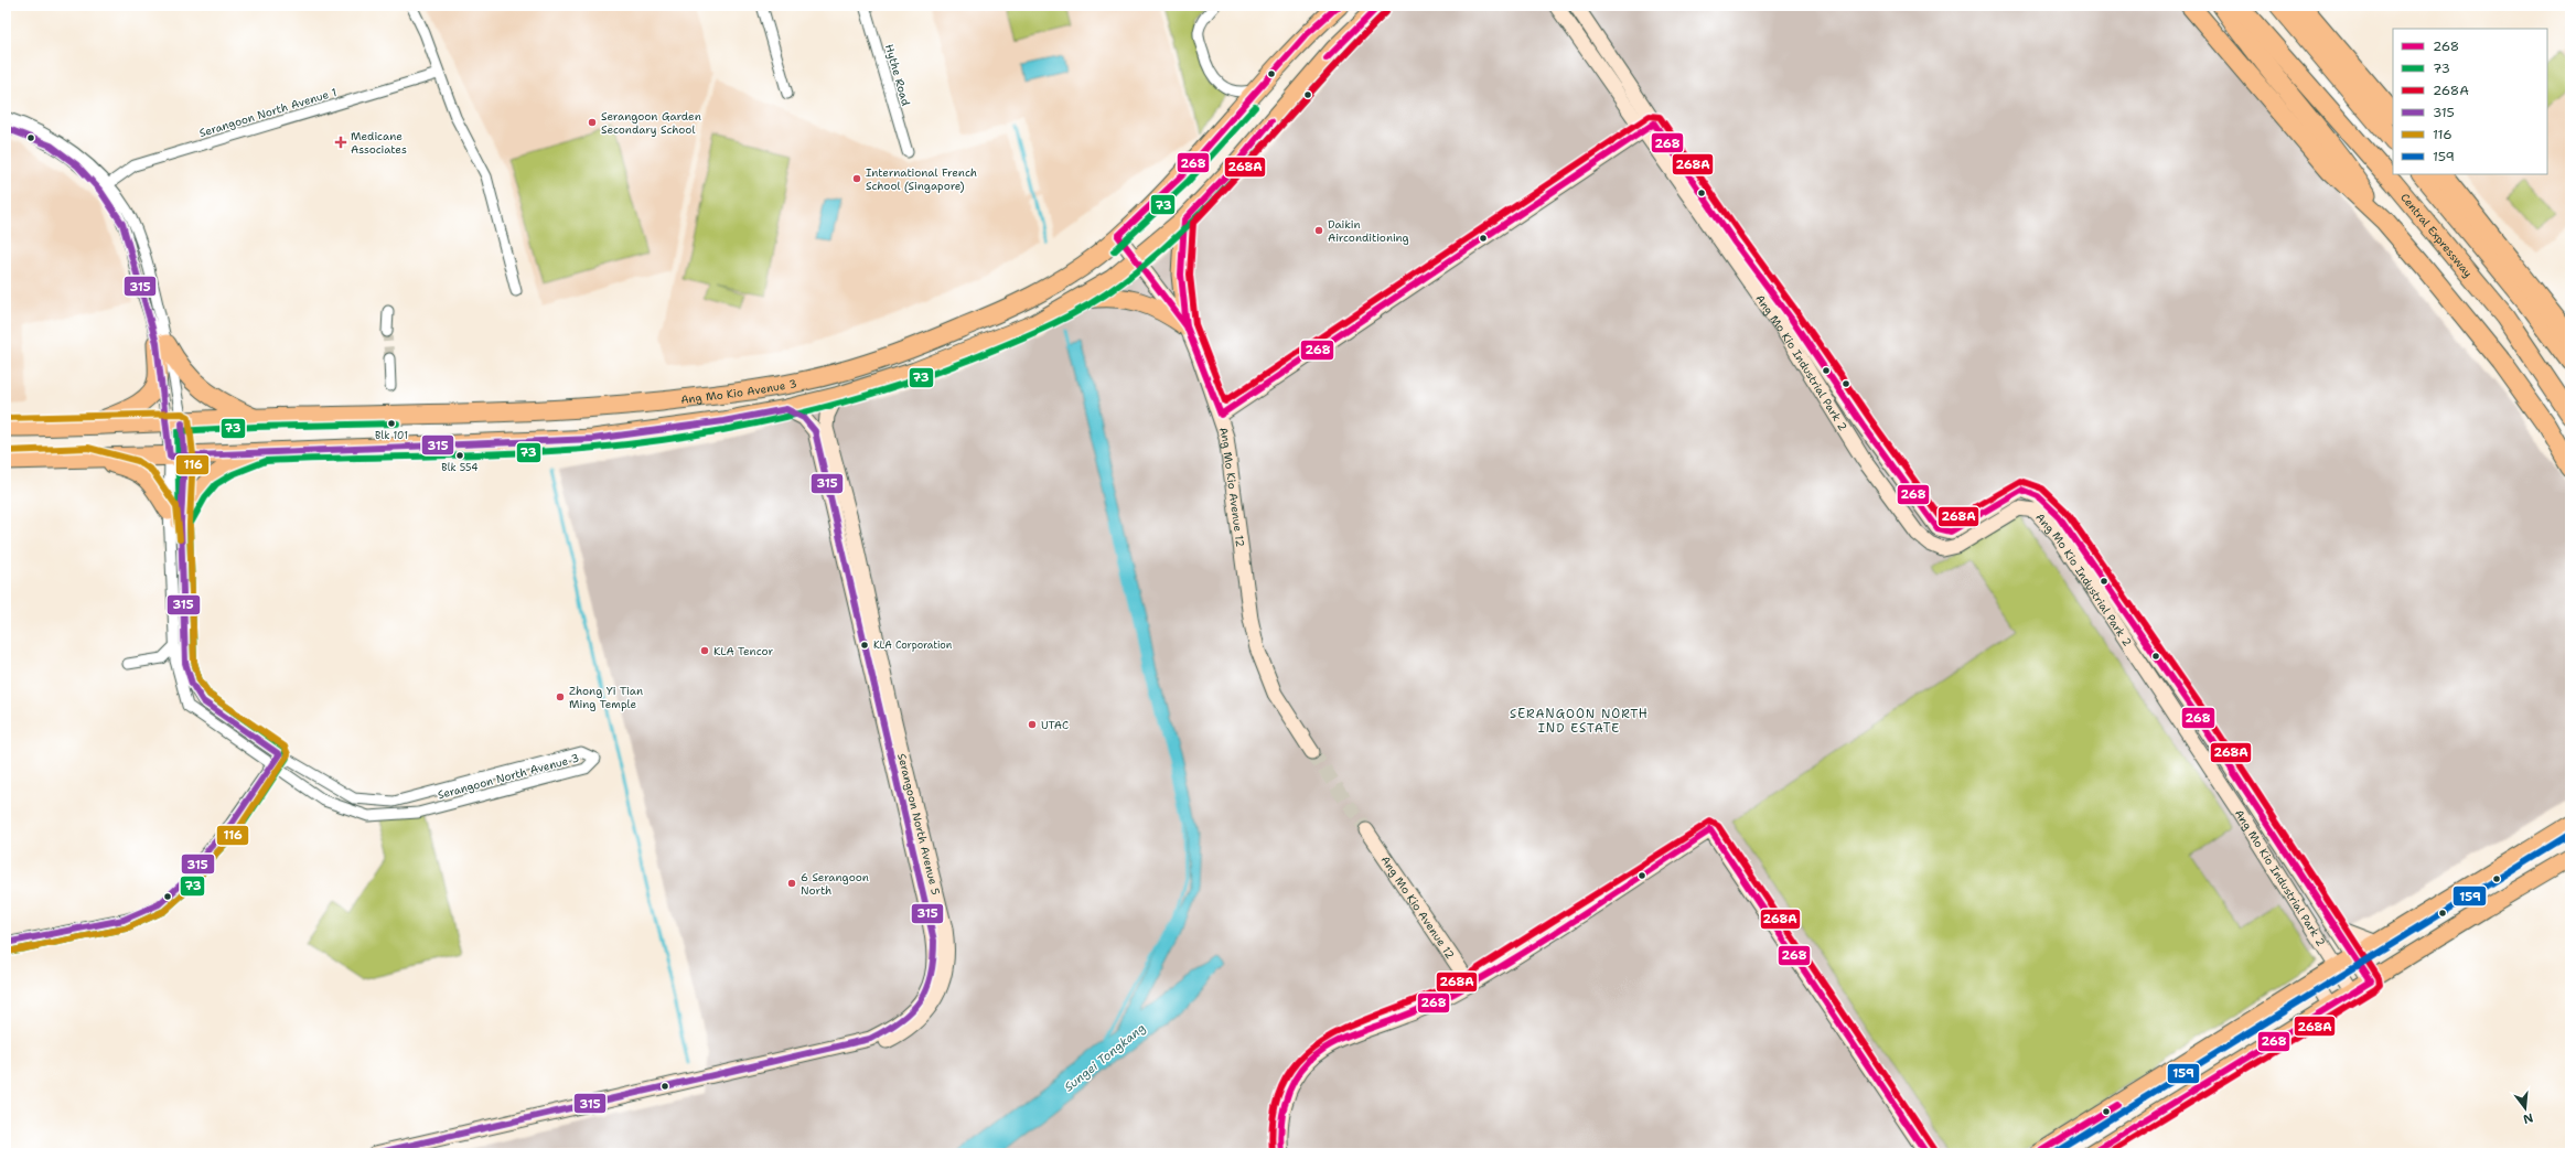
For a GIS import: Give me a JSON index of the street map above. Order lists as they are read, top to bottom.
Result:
{
  "streets": {
    "highway": ["Central Expressway", "Ang Mo Kio Avenue 3"],
    "street": [
      "Hythe Road",
      "Serangoon North Avenue 1",
      "Ang Mo Kio Industrial Park 2",
      "Ang Mo Kio Avenue 12",
      "Serangoon North Avenue 3",
      "Serangoon North Avenue 5"
    ]
  },
  "crossings": [
    ["Ang Mo Kio Avenue 3", "Ang Mo Kio Avenue 12"],
    ["Ang Mo Kio Avenue 3", "Serangoon North Avenue 3"]
  ],
  "districts": ["SERANGOON NORTH IND ESTATE"],
  "water": ["Sungei Tongkang"],
  "places": {
    "other": [
      "Serangoon Garden Secondary School",
      "International French School (Singapore)",
      "Daikin Airconditioning",
      "Blk 101",
      "Blk 554",
      "KLA Corporation",
      "KLA Tencor",
      "Zhong Yi Tian Ming Temple",
      "UTAC",
      "6 Serangoon North"
    ],
    "health": ["Medicane Associates"]
  },
  "lines": [
    "transit line 268",
    "transit line 73",
    "transit line 268A",
    "transit line 315",
    "transit line 116",
    "transit line 159"
  ],
  "legend": [
    "268",
    "73",
    "268A",
    "315",
    "116",
    "159"
  ],
  "north": "bottom"
}
